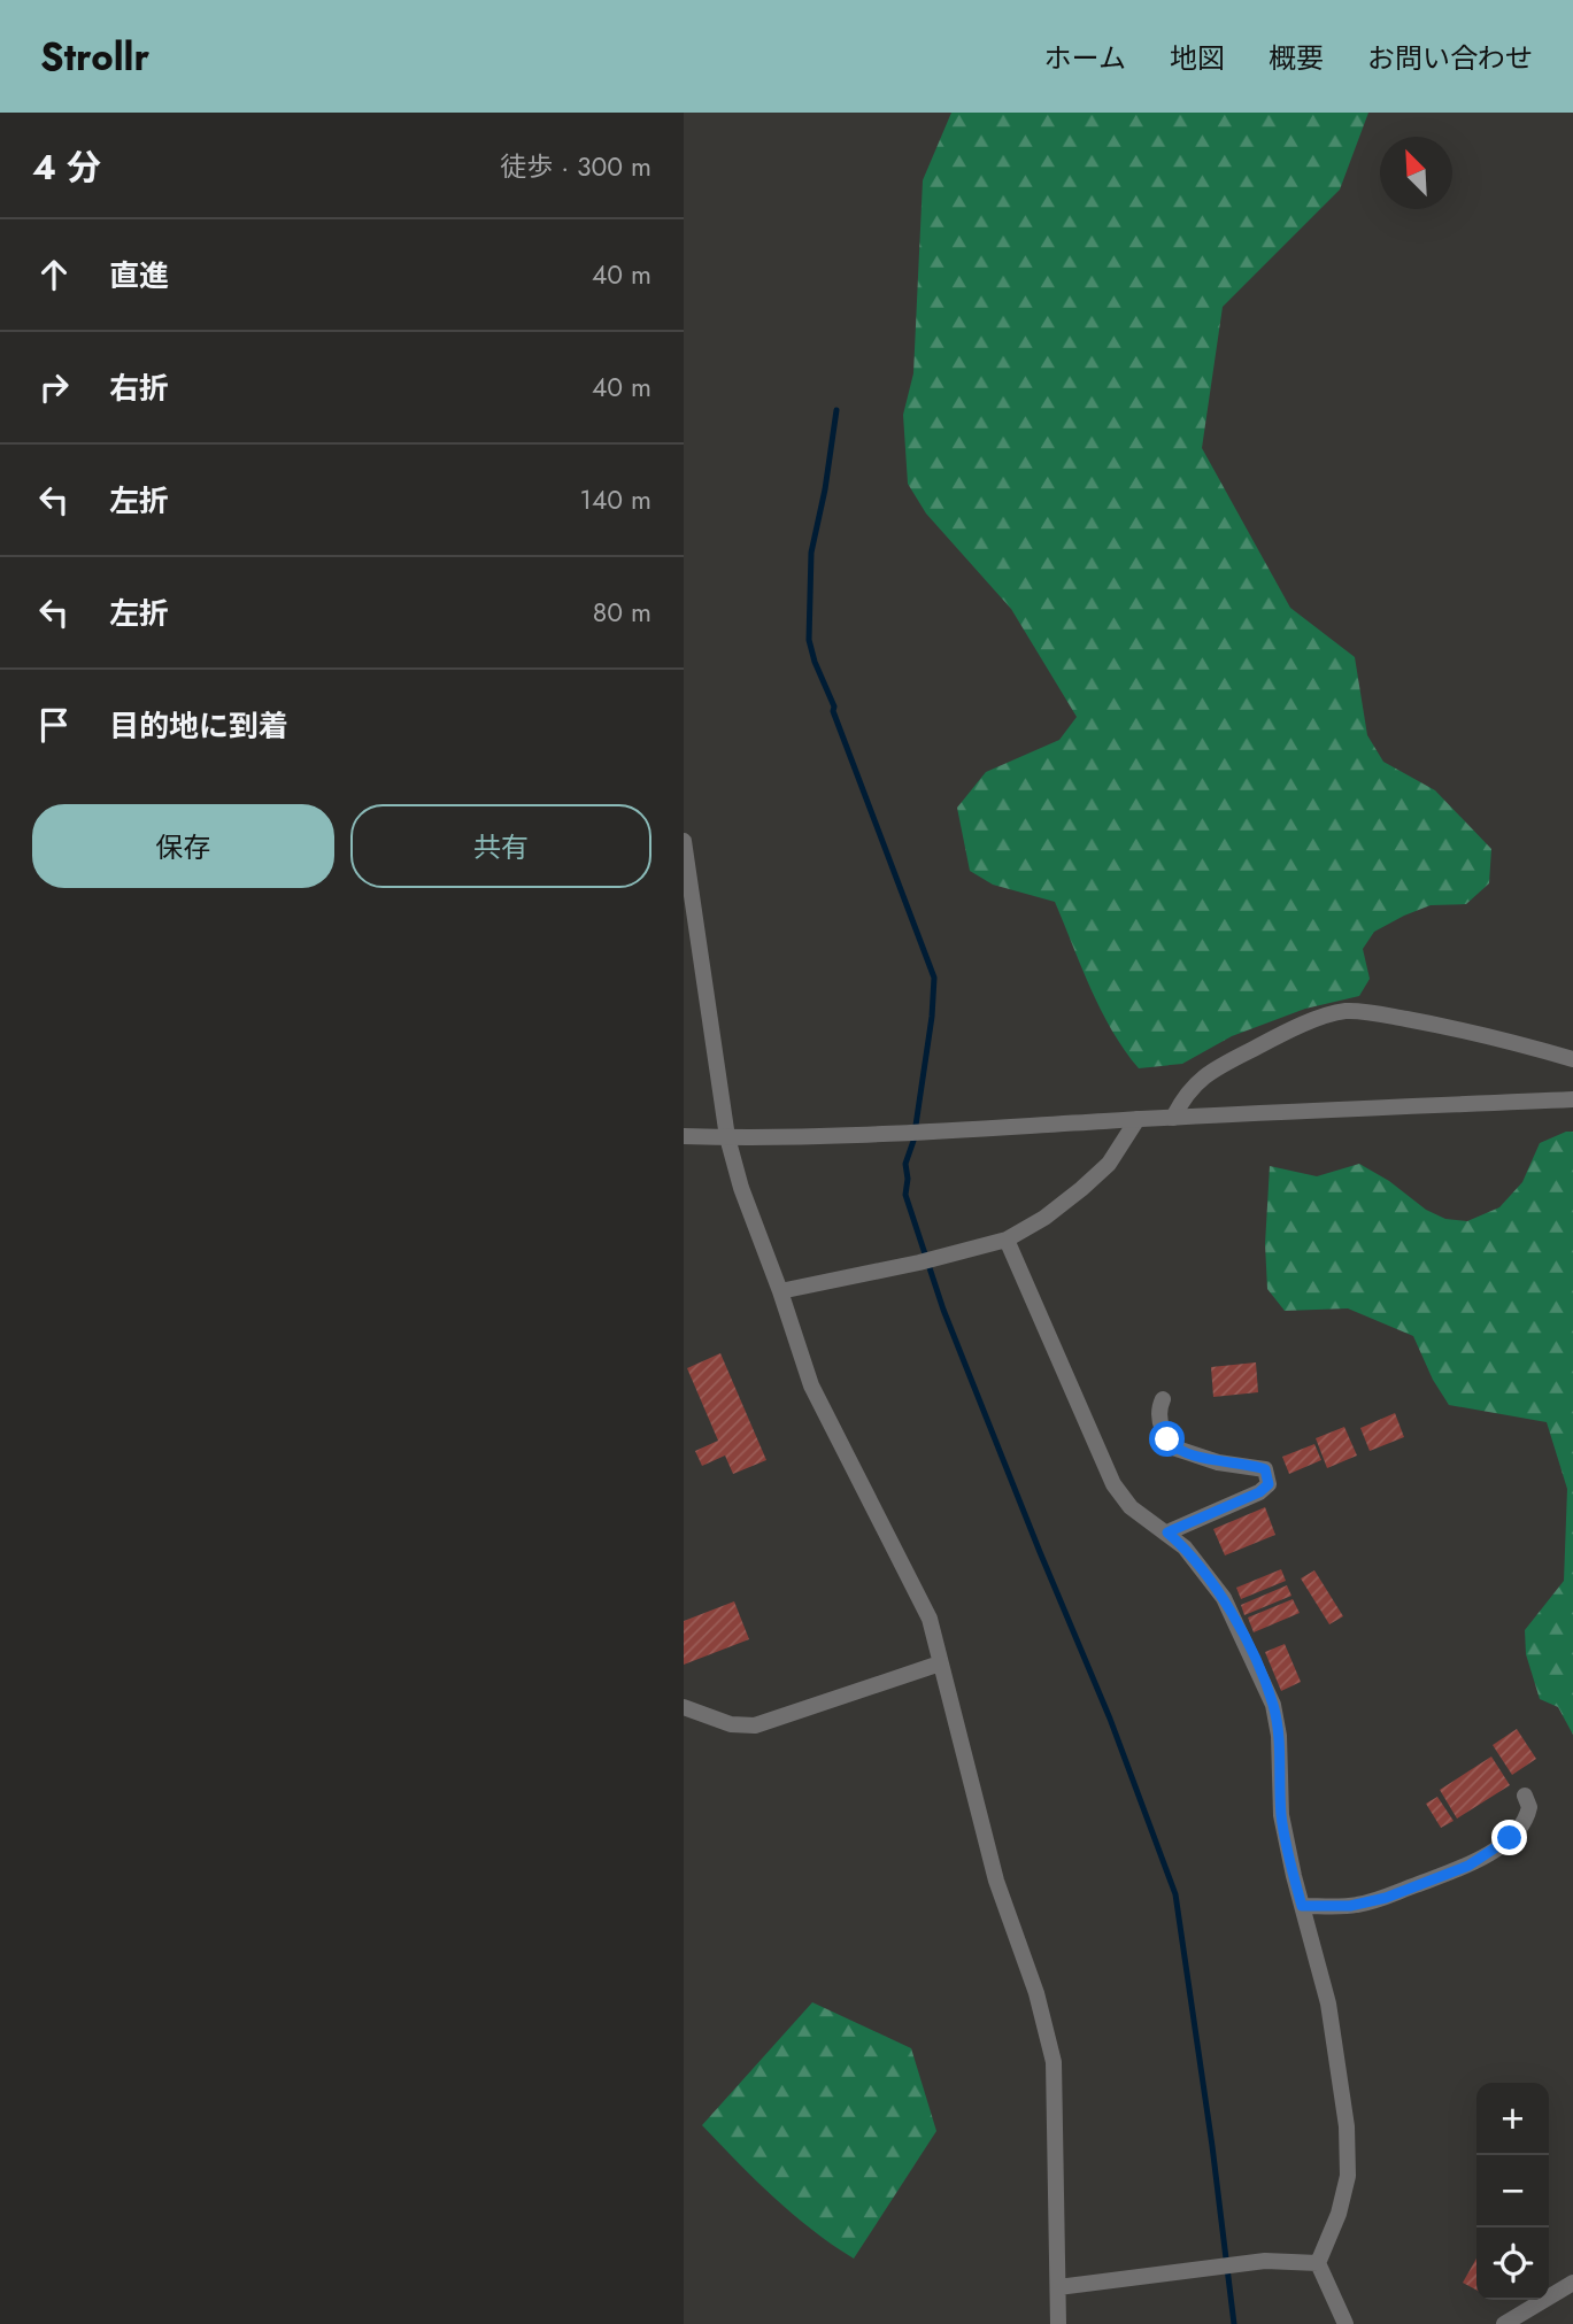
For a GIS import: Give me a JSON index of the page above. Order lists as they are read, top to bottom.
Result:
{
  "north": "top left",
  "page": {
    "header": "Strollr",
    "nav": [
      "ホーム",
      "地図",
      "概要",
      "お問い合わせ"
    ],
    "heading": ["4 分", "徒歩 · 300 m"],
    "list": [
      ["直進", "40 m"],
      ["右折", "40 m"],
      ["左折", "140 m"],
      ["左折", "80 m"],
      "目的地に到着"
    ],
    "buttons": ["保存", "共有"],
    "map_buttons": ["+", "−"]
  }
}
